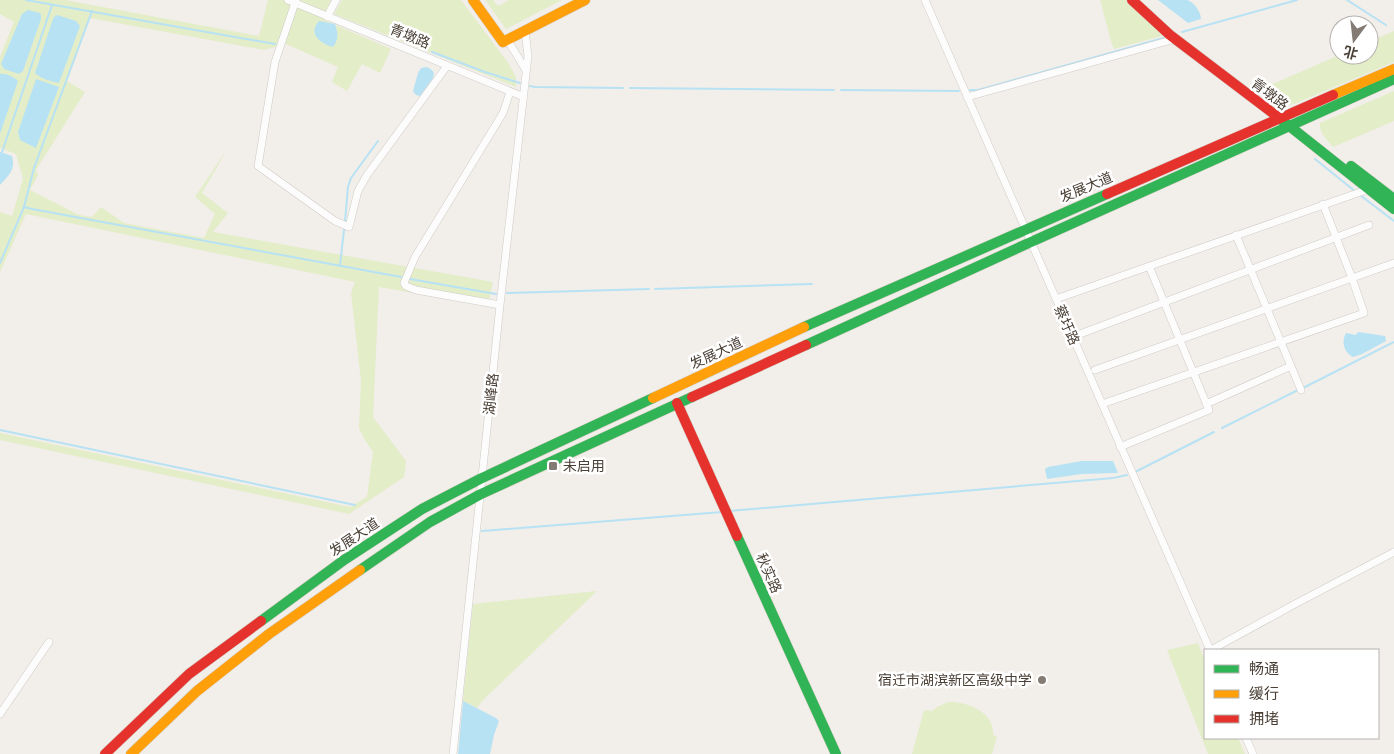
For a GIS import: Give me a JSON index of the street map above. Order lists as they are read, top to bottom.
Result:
{
  "streets": {
    "main road": ["青墩路", "发展大道", "秋实路"],
    "street": ["蔡圩路", "湖峰路"]
  },
  "crossings": [
    ["青墩路", "发展大道"],
    ["青墩路", "湖峰路"],
    ["发展大道", "蔡圩路"],
    ["发展大道", "湖峰路"],
    ["发展大道", "秋实路"]
  ],
  "places": {
    "transit": ["未启用"],
    "other": ["宿迁市湖滨新区高级中学"]
  },
  "legend": ["畅通", "缓行", "拥堵"],
  "north": "bottom"
}
